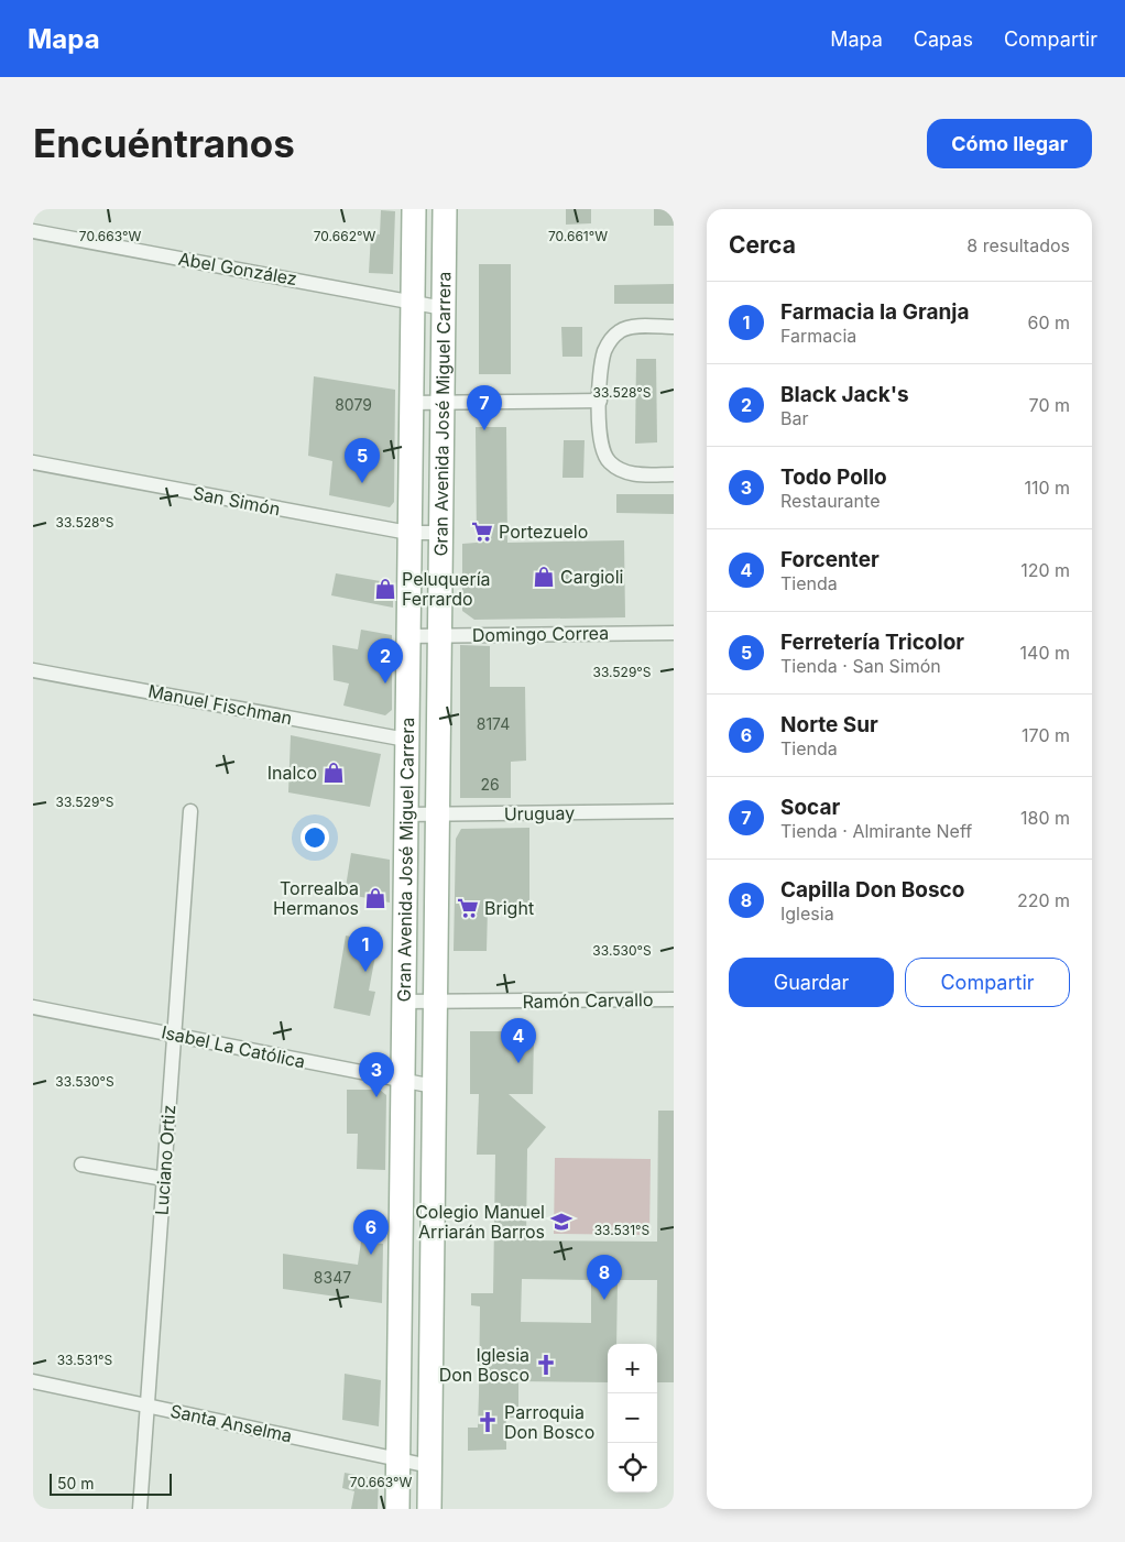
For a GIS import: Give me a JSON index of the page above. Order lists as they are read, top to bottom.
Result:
{
  "streets": {
    "main road": ["Gran Avenida José Miguel Carrera"],
    "street": [
      "Abel González",
      "San Simón",
      "Domingo Correa",
      "Manuel Fischman",
      "Uruguay",
      "Ramón Carvallo",
      "Isabel La Católica",
      "Luciano Ortiz",
      "Santa Anselma"
    ]
  },
  "crossings": [
    ["Abel González", "Gran Avenida José Miguel Carrera"],
    ["Gran Avenida José Miguel Carrera", "San Simón"],
    ["Gran Avenida José Miguel Carrera", "Domingo Correa"],
    ["Gran Avenida José Miguel Carrera", "Manuel Fischman"],
    ["Gran Avenida José Miguel Carrera", "Uruguay"],
    ["Gran Avenida José Miguel Carrera", "Ramón Carvallo"],
    ["Gran Avenida José Miguel Carrera", "Isabel La Católica"],
    ["Gran Avenida José Miguel Carrera", "Santa Anselma"],
    ["Isabel La Católica", "Luciano Ortiz"],
    ["Luciano Ortiz", "Santa Anselma"]
  ],
  "places": {
    "supermarket": ["Portezuelo", "Bright"],
    "shop": [
      "Cargioli",
      "Peluquería Ferrardo",
      "Inalco",
      "Torrealba Hermanos"
    ],
    "school or university": ["Colegio Manuel Arriarán Barros"],
    "church": ["Iglesia Don Bosco", "Parroquia Don Bosco"]
  },
  "house_numbers": [
    "8079",
    "8174",
    "26",
    "8347"
  ],
  "scale_bar": "50 m",
  "page": {
    "header": "Mapa",
    "nav": ["Mapa", "Capas", "Compartir"],
    "buttons": [
      "Cómo llegar",
      ["Guardar", "Compartir"]
    ],
    "title": "Encuéntranos",
    "heading": ["Cerca", "8 resultados"],
    "list": [
      {
        "mark": "1",
        "name": "Farmacia la Granja",
        "note": "Farmacia",
        "value": "60 m"
      },
      {
        "mark": "2",
        "name": "Black Jack's",
        "note": "Bar",
        "value": "70 m"
      },
      {
        "mark": "3",
        "name": "Todo Pollo",
        "note": "Restaurante",
        "value": "110 m"
      },
      {
        "mark": "4",
        "name": "Forcenter",
        "note": "Tienda",
        "value": "120 m"
      },
      {
        "mark": "5",
        "name": "Ferretería Tricolor",
        "note": "Tienda · San Simón",
        "value": "140 m"
      },
      {
        "mark": "6",
        "name": "Norte Sur",
        "note": "Tienda",
        "value": "170 m"
      },
      {
        "mark": "7",
        "name": "Socar",
        "note": "Tienda · Almirante Neff",
        "value": "180 m"
      },
      {
        "mark": "8",
        "name": "Capilla Don Bosco",
        "note": "Iglesia",
        "value": "220 m"
      }
    ],
    "pins": [
      "7",
      "5",
      "2",
      "1",
      "4",
      "3",
      "6",
      "8"
    ],
    "map_buttons": ["+", "−"],
    "scale": "50 m"
  },
  "coordinates": [
    "70.663°W",
    "70.662°W",
    "70.661°W",
    "33.528°S",
    "33.529°S",
    "33.530°S",
    "33.531°S"
  ]
}
